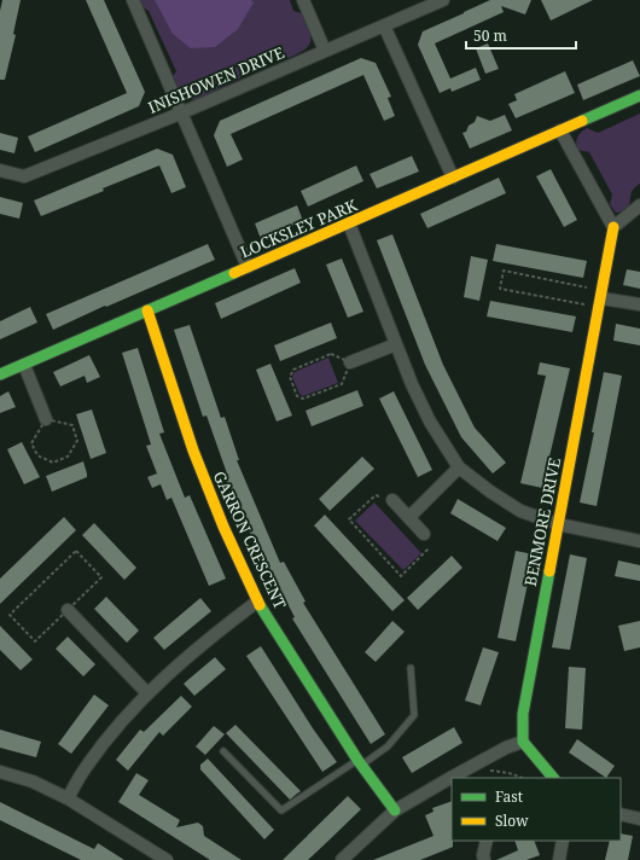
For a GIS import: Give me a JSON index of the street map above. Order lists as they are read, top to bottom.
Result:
{
  "streets": {
    "street": [
      "INISHOWEN DRIVE",
      "LOCKSLEY PARK",
      "BENMORE DRIVE",
      "GARRON CRESCENT"
    ]
  },
  "crossings": [
    ["LOCKSLEY PARK", "GARRON CRESCENT"]
  ],
  "legend": ["Fast", "Slow"],
  "scale_bar": "50 m"
}
